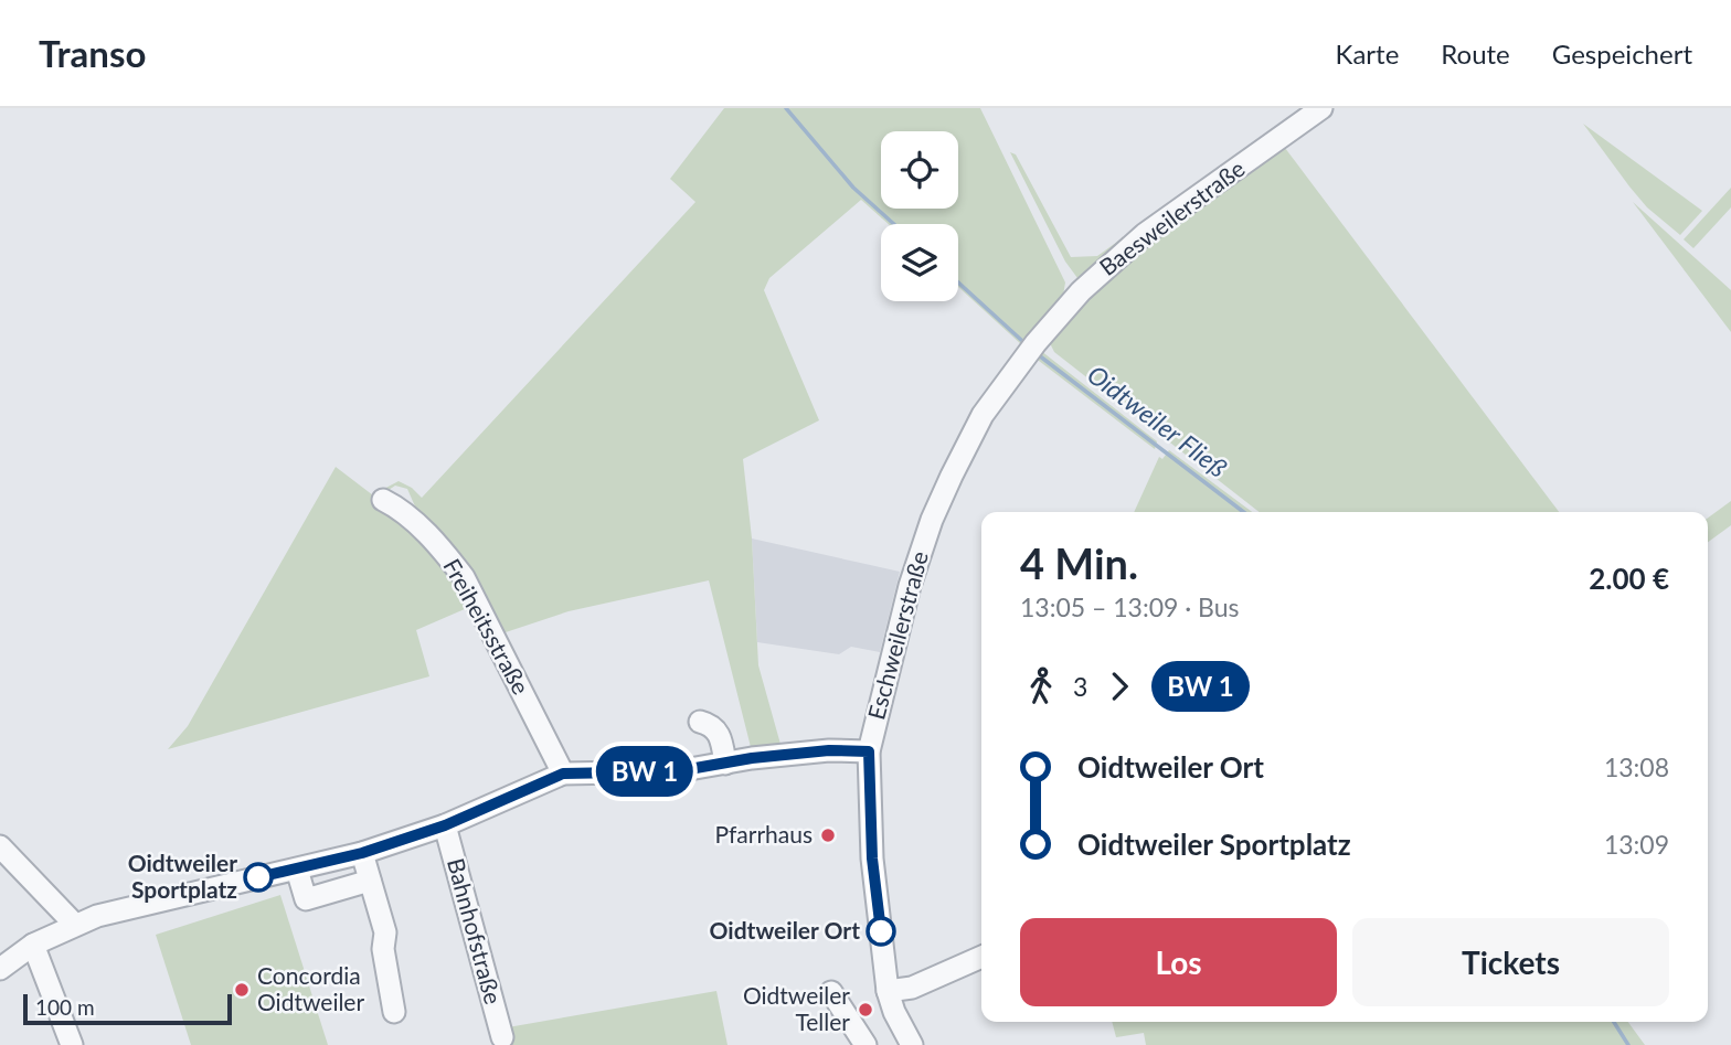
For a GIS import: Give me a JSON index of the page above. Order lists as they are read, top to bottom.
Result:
{
  "streets": {
    "street": [
      "Baesweilerstraße",
      "Freiheitsstraße",
      "Eschweilerstraße",
      "Bahnhofstraße"
    ]
  },
  "crossings": [
    ["Baesweilerstraße", "Eschweilerstraße"],
    ["Freiheitsstraße", "Bahnhofstraße"],
    ["Eschweilerstraße", "Bahnhofstraße"]
  ],
  "water": ["Oidtweiler Fließ"],
  "places": [
    "Pfarrhaus",
    "Oidtweiler Sportplatz",
    "Oidtweiler Ort",
    "Concordia Oidtweiler",
    "Oidtweiler Teller"
  ],
  "scale_bar": "100 m",
  "page": {
    "header": "Transo",
    "nav": ["Karte", "Route", "Gespeichert"],
    "on_map": "BW 1",
    "heading": ["4 Min.", "13:05 – 13:09 · Bus", "2.00 €"],
    "legs": ["3", "BW 1"],
    "list": [
      {
        "name": "Oidtweiler Ort",
        "value": "13:08"
      },
      {
        "name": "Oidtweiler Sportplatz",
        "value": "13:09"
      }
    ],
    "buttons": ["Los", "Tickets"],
    "scale": "100 m"
  }
}
